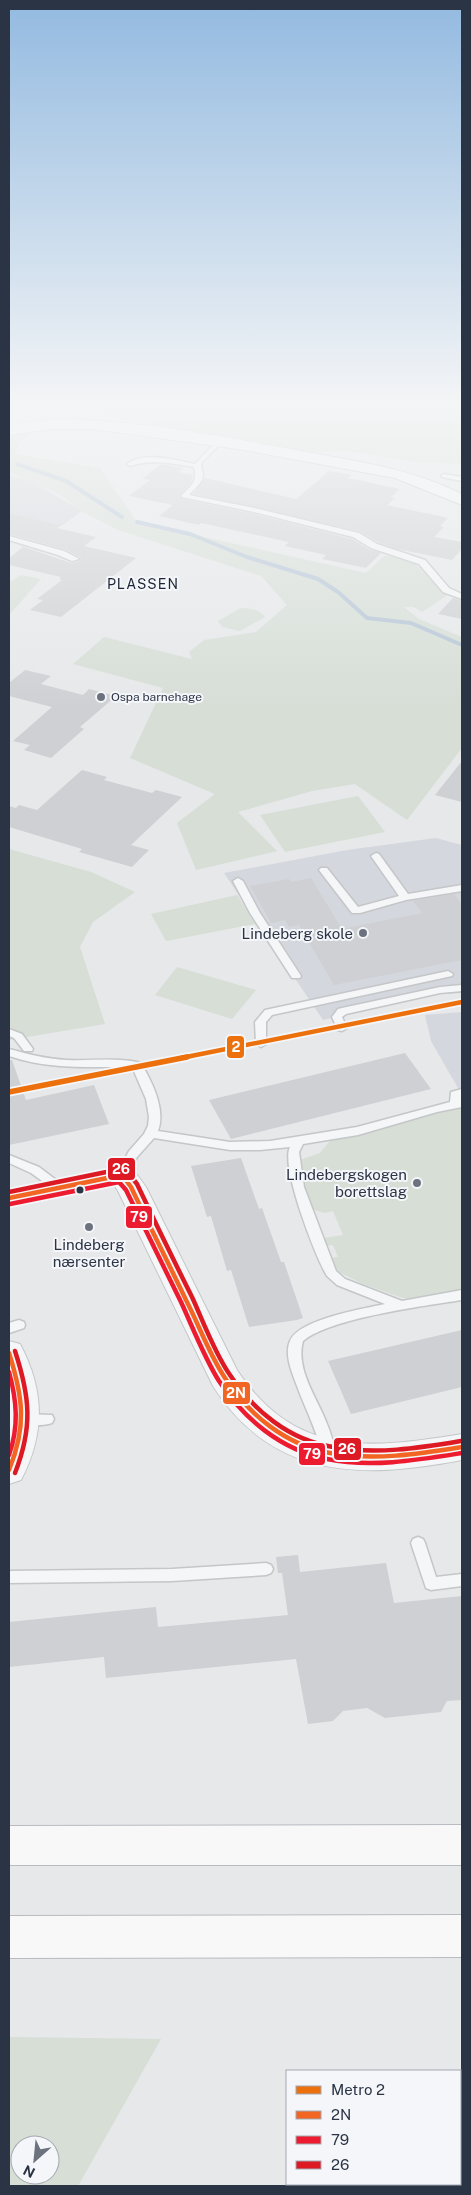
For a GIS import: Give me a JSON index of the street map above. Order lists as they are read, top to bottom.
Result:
{
  "districts": ["PLASSEN"],
  "places": [
    "Ospa barnehage",
    "Lindeberg skole",
    "Lindebergskogen borettslag",
    "Lindeberg nærsenter"
  ],
  "lines": [
    "metro line 2",
    "transit line 26",
    "transit line 2N",
    "transit line 79"
  ],
  "legend": [
    "Metro 2",
    "2N",
    "79",
    "26"
  ],
  "north": "bottom left"
}
